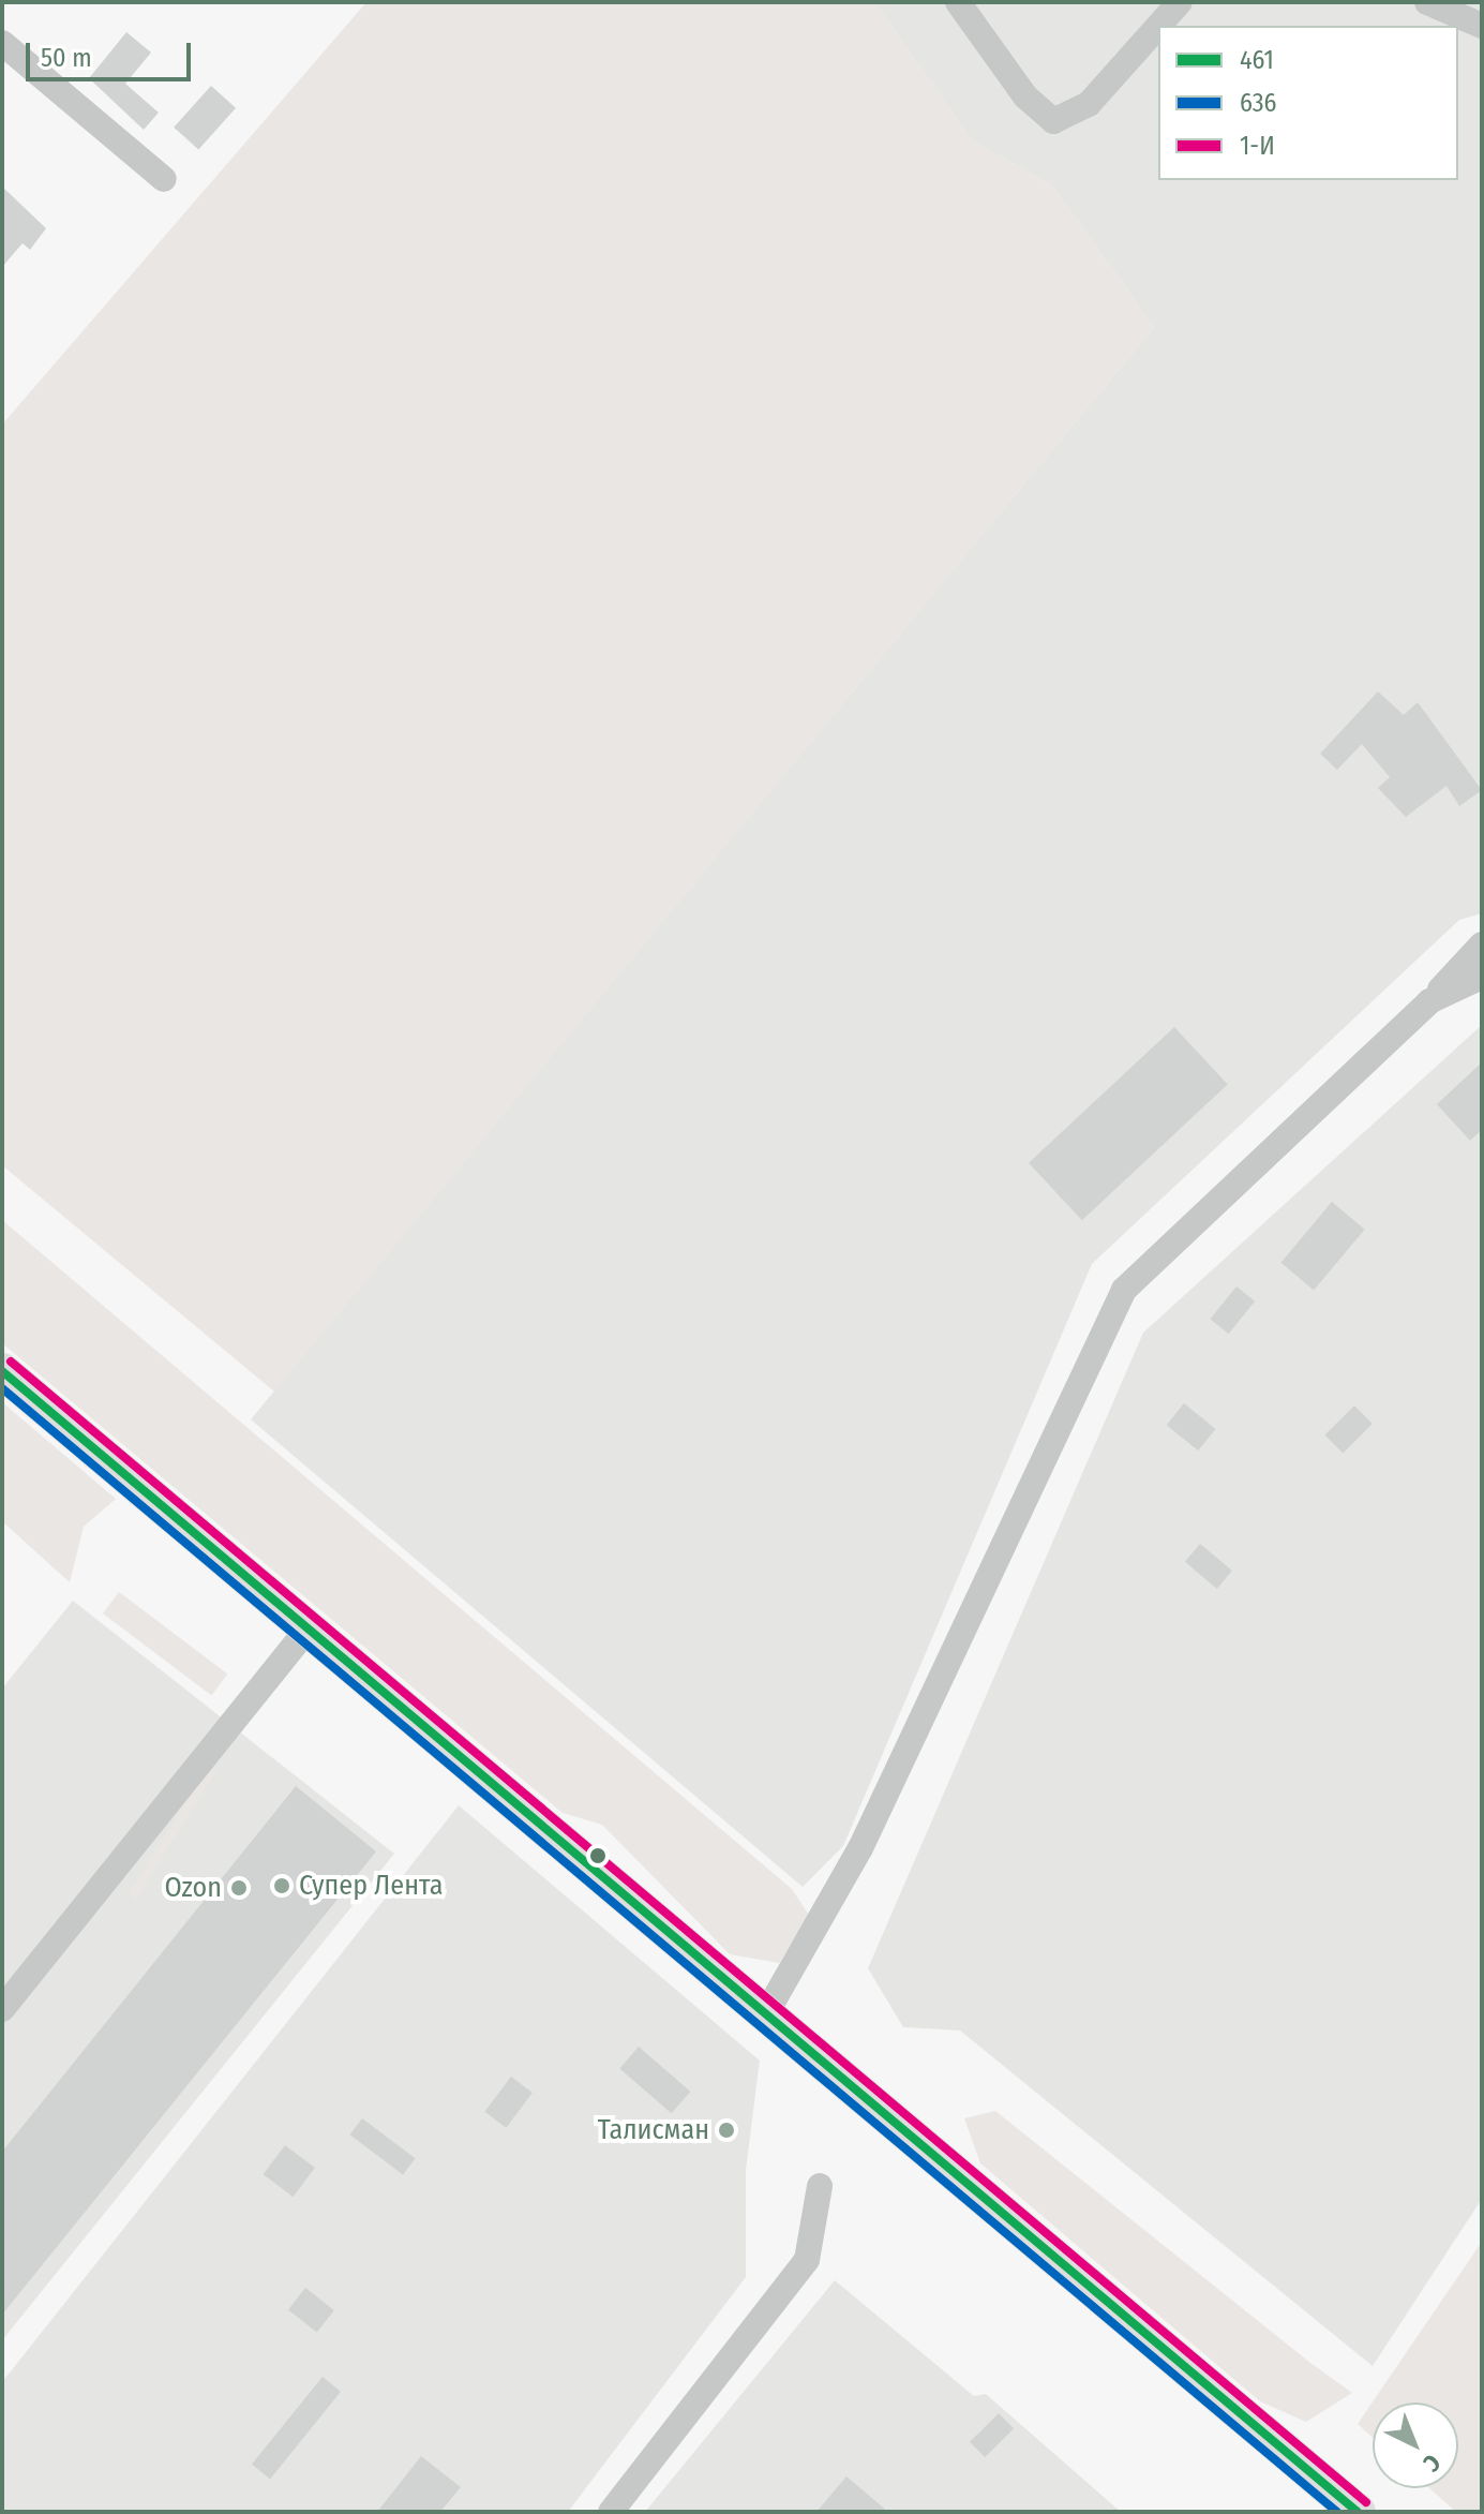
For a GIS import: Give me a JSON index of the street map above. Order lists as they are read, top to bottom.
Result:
{
  "places": ["Супер Лента", "Ozon", "Талисман"],
  "lines": ["transit line 1-И", "transit line 461", "transit line 636"],
  "legend": ["461", "636", "1-И"],
  "scale_bar": "50 m",
  "north": "bottom right"
}
